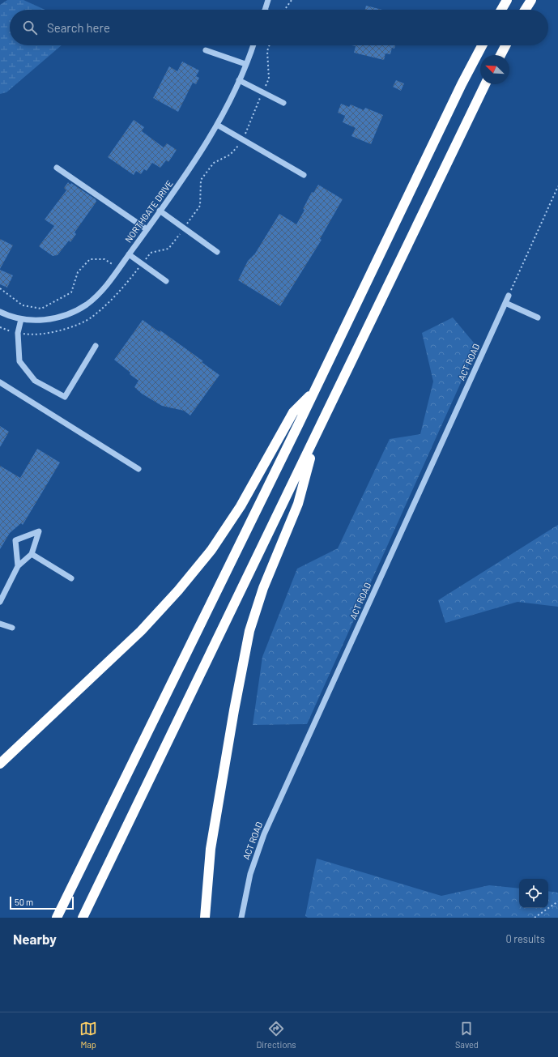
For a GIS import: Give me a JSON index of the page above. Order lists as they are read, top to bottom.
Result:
{
  "streets": {
    "street": ["NORTHGATE DRIVE", "ACT ROAD"]
  },
  "scale_bar": "50 m",
  "north": "top left",
  "page": {
    "search": "Search here",
    "scale": "50 m",
    "heading": ["Nearby", "0 results"],
    "nav": ["Map", "Directions", "Saved"]
  }
}
